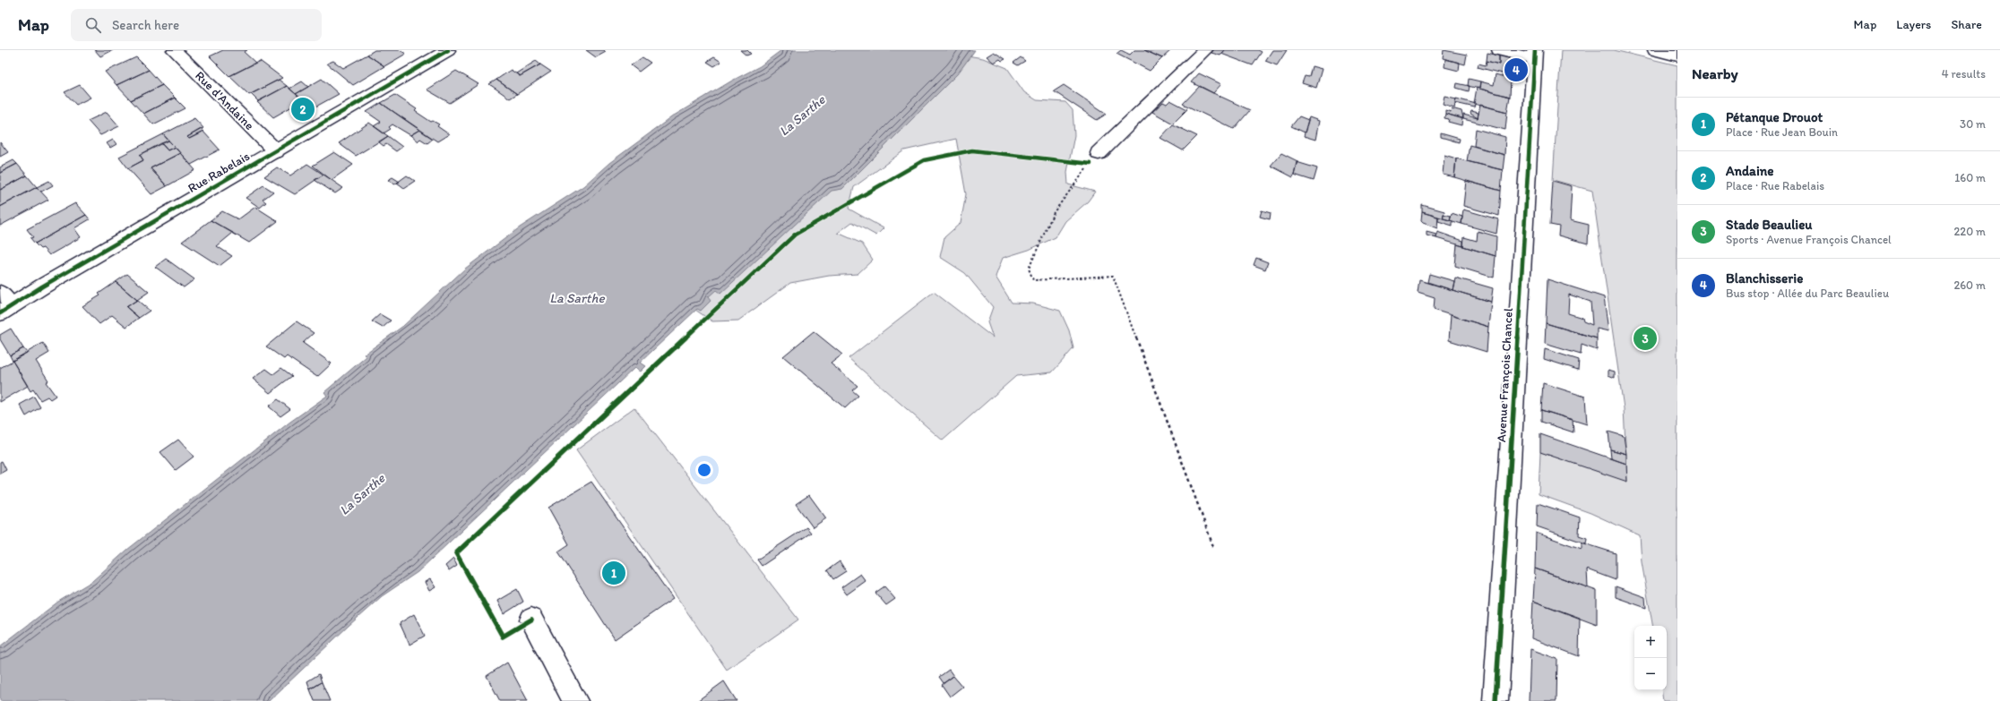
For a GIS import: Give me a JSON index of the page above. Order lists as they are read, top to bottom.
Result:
{
  "streets": {
    "street": ["Rue d'Andaine", "Rue Rabelais", "Avenue François Chancel"]
  },
  "crossings": [
    ["Rue d'Andaine", "Rue Rabelais"]
  ],
  "water": ["La Sarthe"],
  "page": {
    "header": "Map",
    "search": "Search here",
    "nav": ["Map", "Layers", "Share"],
    "heading": ["Nearby", "4 results"],
    "pins": [
      "4",
      "2",
      "3",
      "1"
    ],
    "list": [
      {
        "mark": "1",
        "name": "Pétanque Drouot",
        "note": "Place · Rue Jean Bouin",
        "value": "30 m"
      },
      {
        "mark": "2",
        "name": "Andaine",
        "note": "Place · Rue Rabelais",
        "value": "160 m"
      },
      {
        "mark": "3",
        "name": "Stade Beaulieu",
        "note": "Sports · Avenue François Chancel",
        "value": "220 m"
      },
      {
        "mark": "4",
        "name": "Blanchisserie",
        "note": "Bus stop · Allée du Parc Beaulieu",
        "value": "260 m"
      }
    ],
    "map_buttons": ["+", "−"]
  }
}
